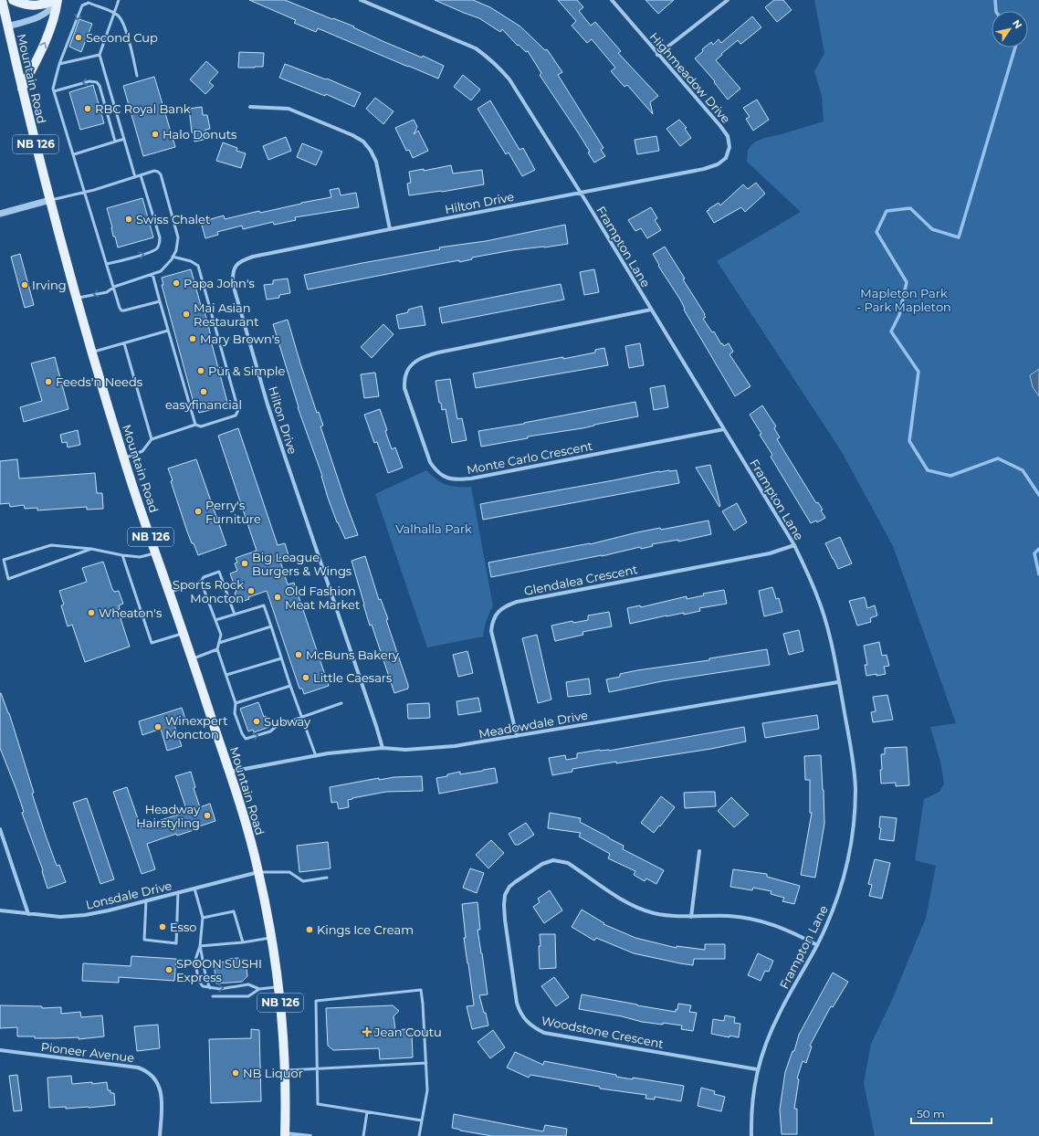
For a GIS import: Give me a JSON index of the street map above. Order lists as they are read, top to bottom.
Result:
{
  "streets": {
    "main road": ["Mountain Road", "NB 126"],
    "street": [
      "Highmeadow Drive",
      "Hilton Drive",
      "Frampton Lane",
      "Monte Carlo Crescent",
      "Glendalea Crescent",
      "Meadowdale Drive",
      "Lonsdale Drive",
      "Woodstone Crescent",
      "Pioneer Avenue"
    ]
  },
  "crossings": [
    ["Highmeadow Drive", "Hilton Drive"],
    ["Highmeadow Drive", "Frampton Lane"],
    ["Mountain Road", "Meadowdale Drive"],
    ["Mountain Road", "Lonsdale Drive"],
    ["Hilton Drive", "Frampton Lane"],
    ["Hilton Drive", "Meadowdale Drive"],
    ["Frampton Lane", "Monte Carlo Crescent"],
    ["Frampton Lane", "Glendalea Crescent"],
    ["Frampton Lane", "Meadowdale Drive"],
    ["Frampton Lane", "Woodstone Crescent"],
    ["Glendalea Crescent", "Meadowdale Drive"]
  ],
  "parks": ["Mapleton Park - Park Mapleton", "Valhalla Park"],
  "places": {
    "other": [
      "Second Cup",
      "RBC Royal Bank",
      "Halo Donuts",
      "Swiss Chalet",
      "Papa John's",
      "Irving",
      "Mai Asian Restaurant",
      "Mary Brown's",
      "Pür & Simple",
      "Feeds'n Needs",
      "easyfinancial",
      "Perry's Furniture",
      "Big League Burgers & Wings",
      "Sports Rock Moncton",
      "Old Fashion Meat Market",
      "Wheaton's",
      "McBuns Bakery",
      "Little Caesars",
      "Subway",
      "Winexpert Moncton",
      "Headway Hairstyling",
      "Esso",
      "Kings Ice Cream",
      "SPOON SUSHI Express",
      "NB Liquor"
    ],
    "health": ["Jean Coutu"]
  },
  "scale_bar": "50 m",
  "north": "top right"
}
